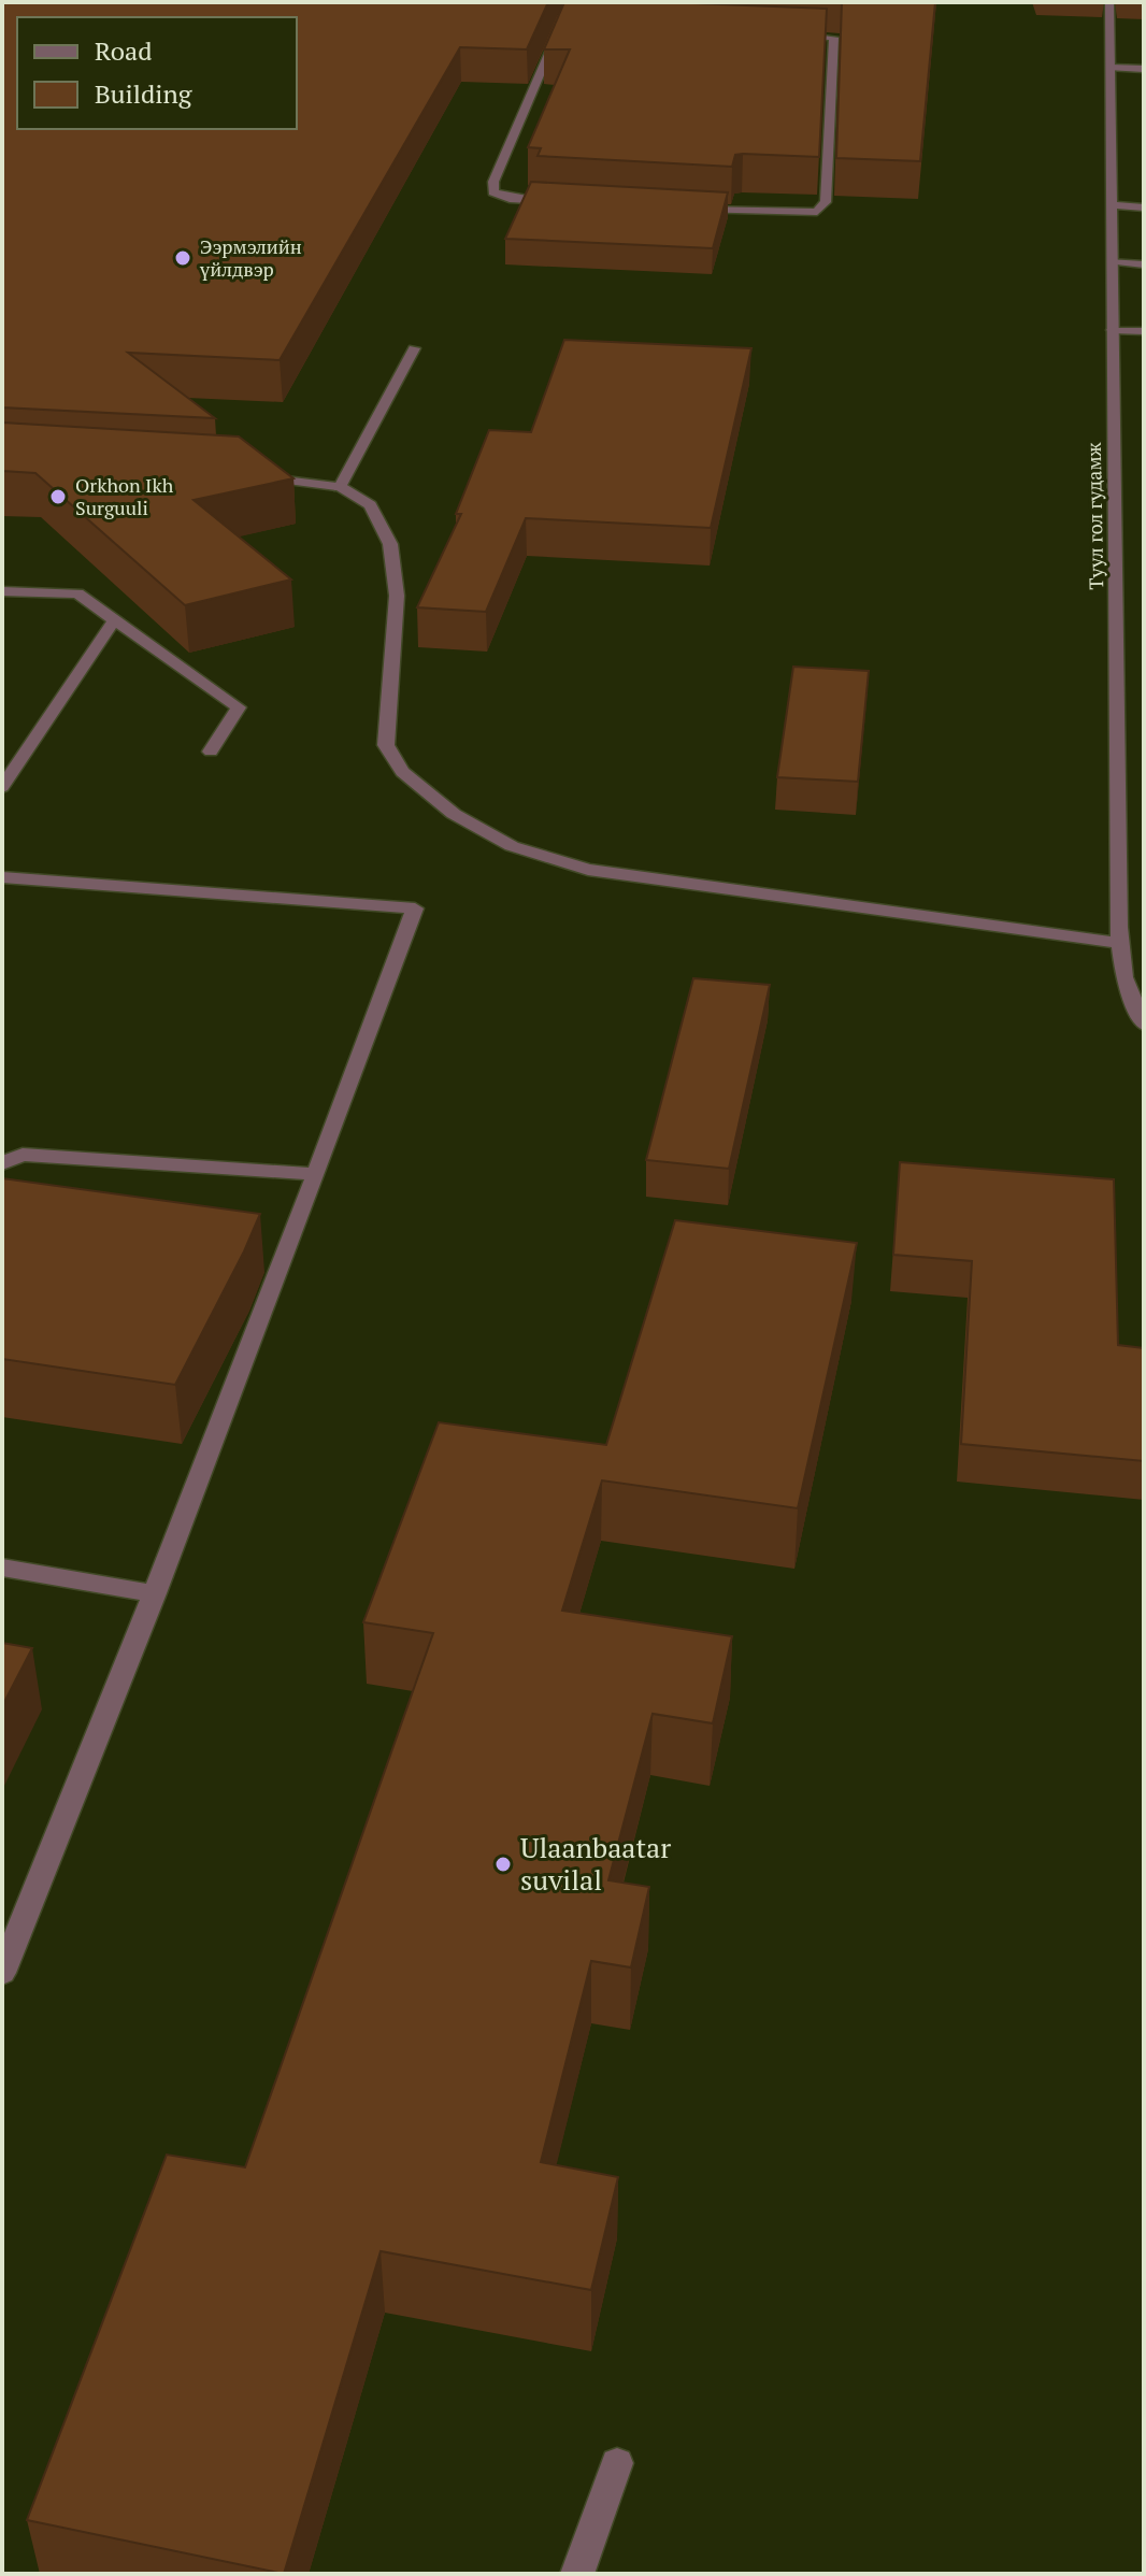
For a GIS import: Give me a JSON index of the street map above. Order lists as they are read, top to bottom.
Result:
{
  "streets": {
    "street": ["Туул гол гудамж"]
  },
  "places": ["Ээрмэлийн үйлдвэр", "Orkhon Ikh Surguuli", "Ulaanbaatar suvilal"],
  "legend": ["Road", "Building"]
}
